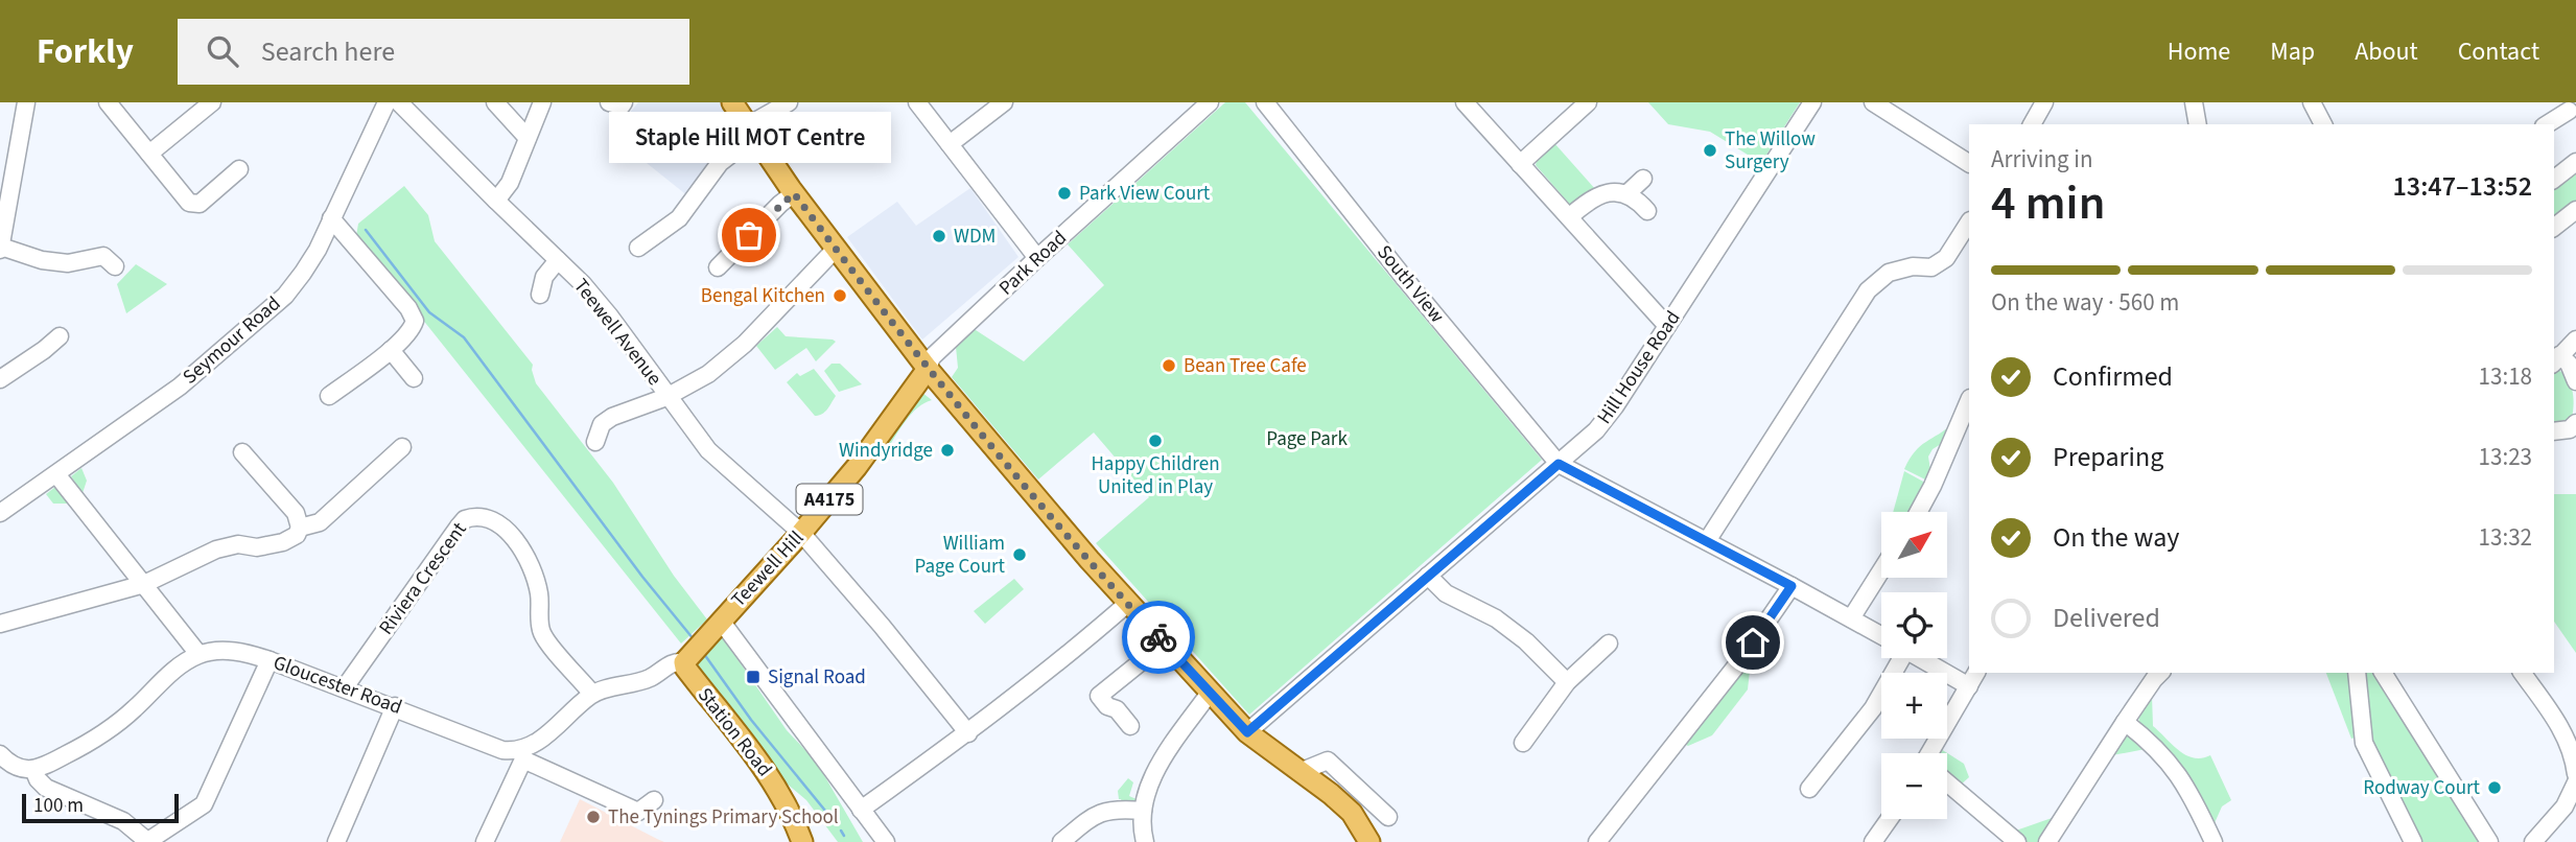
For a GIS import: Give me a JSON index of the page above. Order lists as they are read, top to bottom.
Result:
{
  "streets": {
    "main road": ["A4175", "Teewell Hill", "Station Road"],
    "street": [
      "Park Road",
      "South View",
      "Teewell Avenue",
      "Seymour Road",
      "Hill House Road",
      "Riviera Crescent",
      "Gloucester Road"
    ]
  },
  "crossings": [
    ["Park Road", "Teewell Hill"],
    ["South View", "Hill House Road"],
    ["Teewell Avenue", "Teewell Hill"],
    ["Teewell Hill", "Station Road"],
    ["Riviera Crescent", "Gloucester Road"]
  ],
  "parks": ["Page Park"],
  "places": {
    "other": [
      "The Willow Surgery",
      "Park View Court",
      "Staple Hill MOT Centre",
      "WDM",
      "Bengal Kitchen",
      "Bean Tree Cafe",
      "Happy Children United in Play",
      "Windyridge",
      "William Page Court",
      "Rodway Court",
      "The Tynings Primary School"
    ],
    "transit": ["Signal Road"]
  },
  "scale_bar": "100 m",
  "north": "top right",
  "page": {
    "header": "Forkly",
    "search": "Search here",
    "nav": [
      "Home",
      "Map",
      "About",
      "Contact"
    ],
    "bubble": "Staple Hill MOT Centre",
    "heading": ["4 min", "Arriving in", "13:47–13:52"],
    "bar": "On the way · 560 m",
    "list": [
      ["Confirmed", "13:18"],
      ["Preparing", "13:23"],
      ["On the way", "13:32"],
      "Delivered"
    ],
    "map_buttons": ["+", "−"],
    "scale": "100 m"
  }
}
